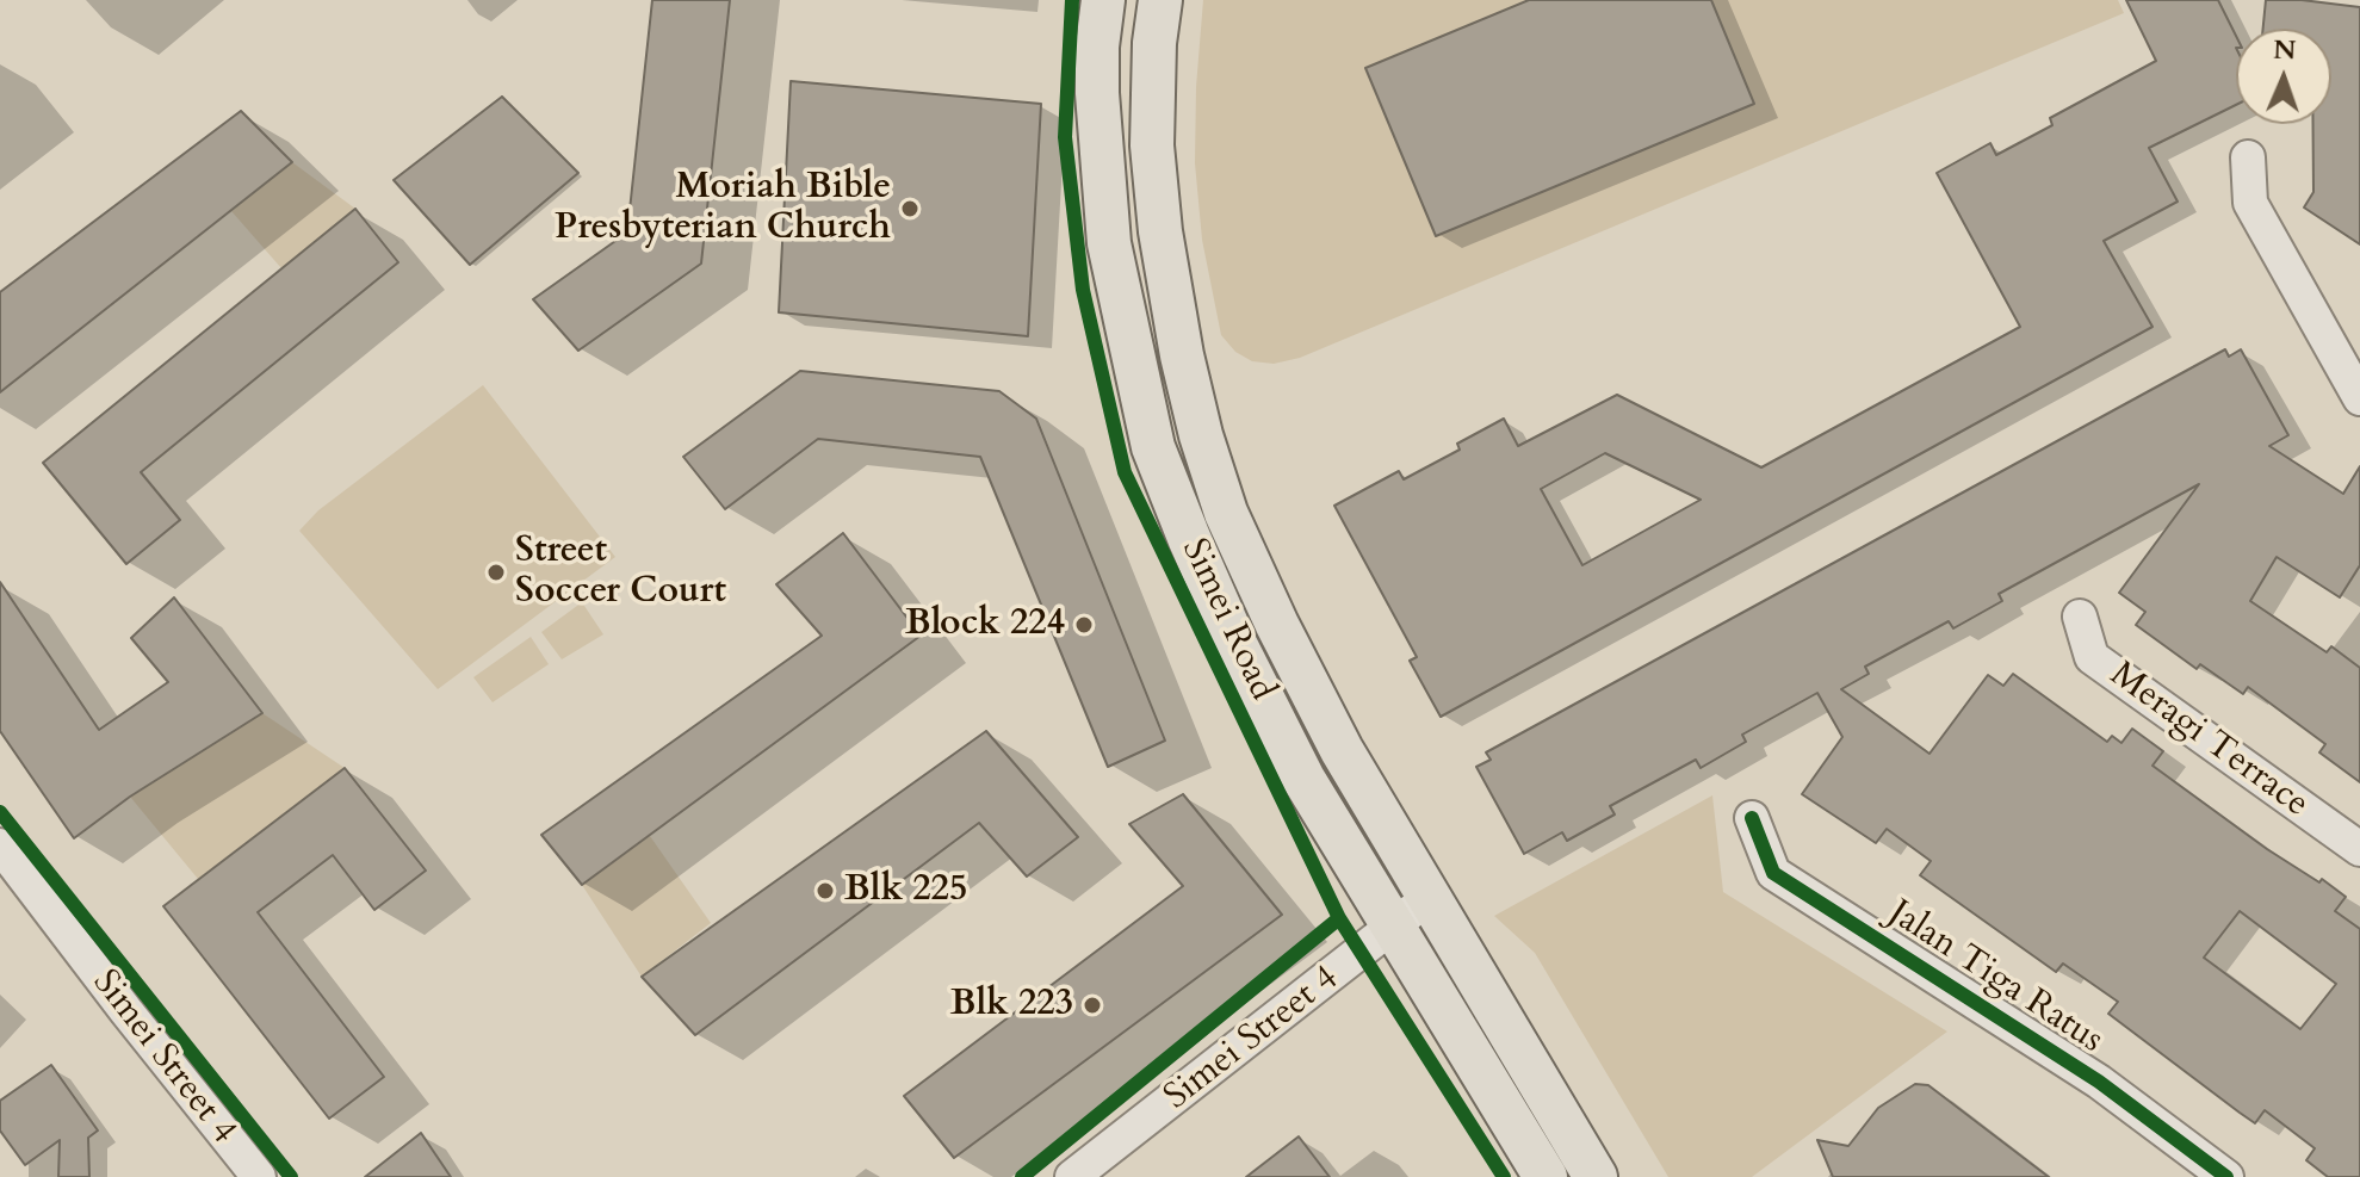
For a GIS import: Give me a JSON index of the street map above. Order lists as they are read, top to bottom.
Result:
{
  "streets": {
    "main road": ["Simei Road"],
    "street": ["Meragi Terrace", "Jalan Tiga Ratus", "Simei Street 4"]
  },
  "crossings": [
    ["Simei Road", "Simei Street 4"]
  ],
  "places": [
    "Moriah Bible Presbyterian Church",
    "Street Soccer Court",
    "Block 224",
    "Blk 225",
    "Blk 223"
  ],
  "north": "top"
}
